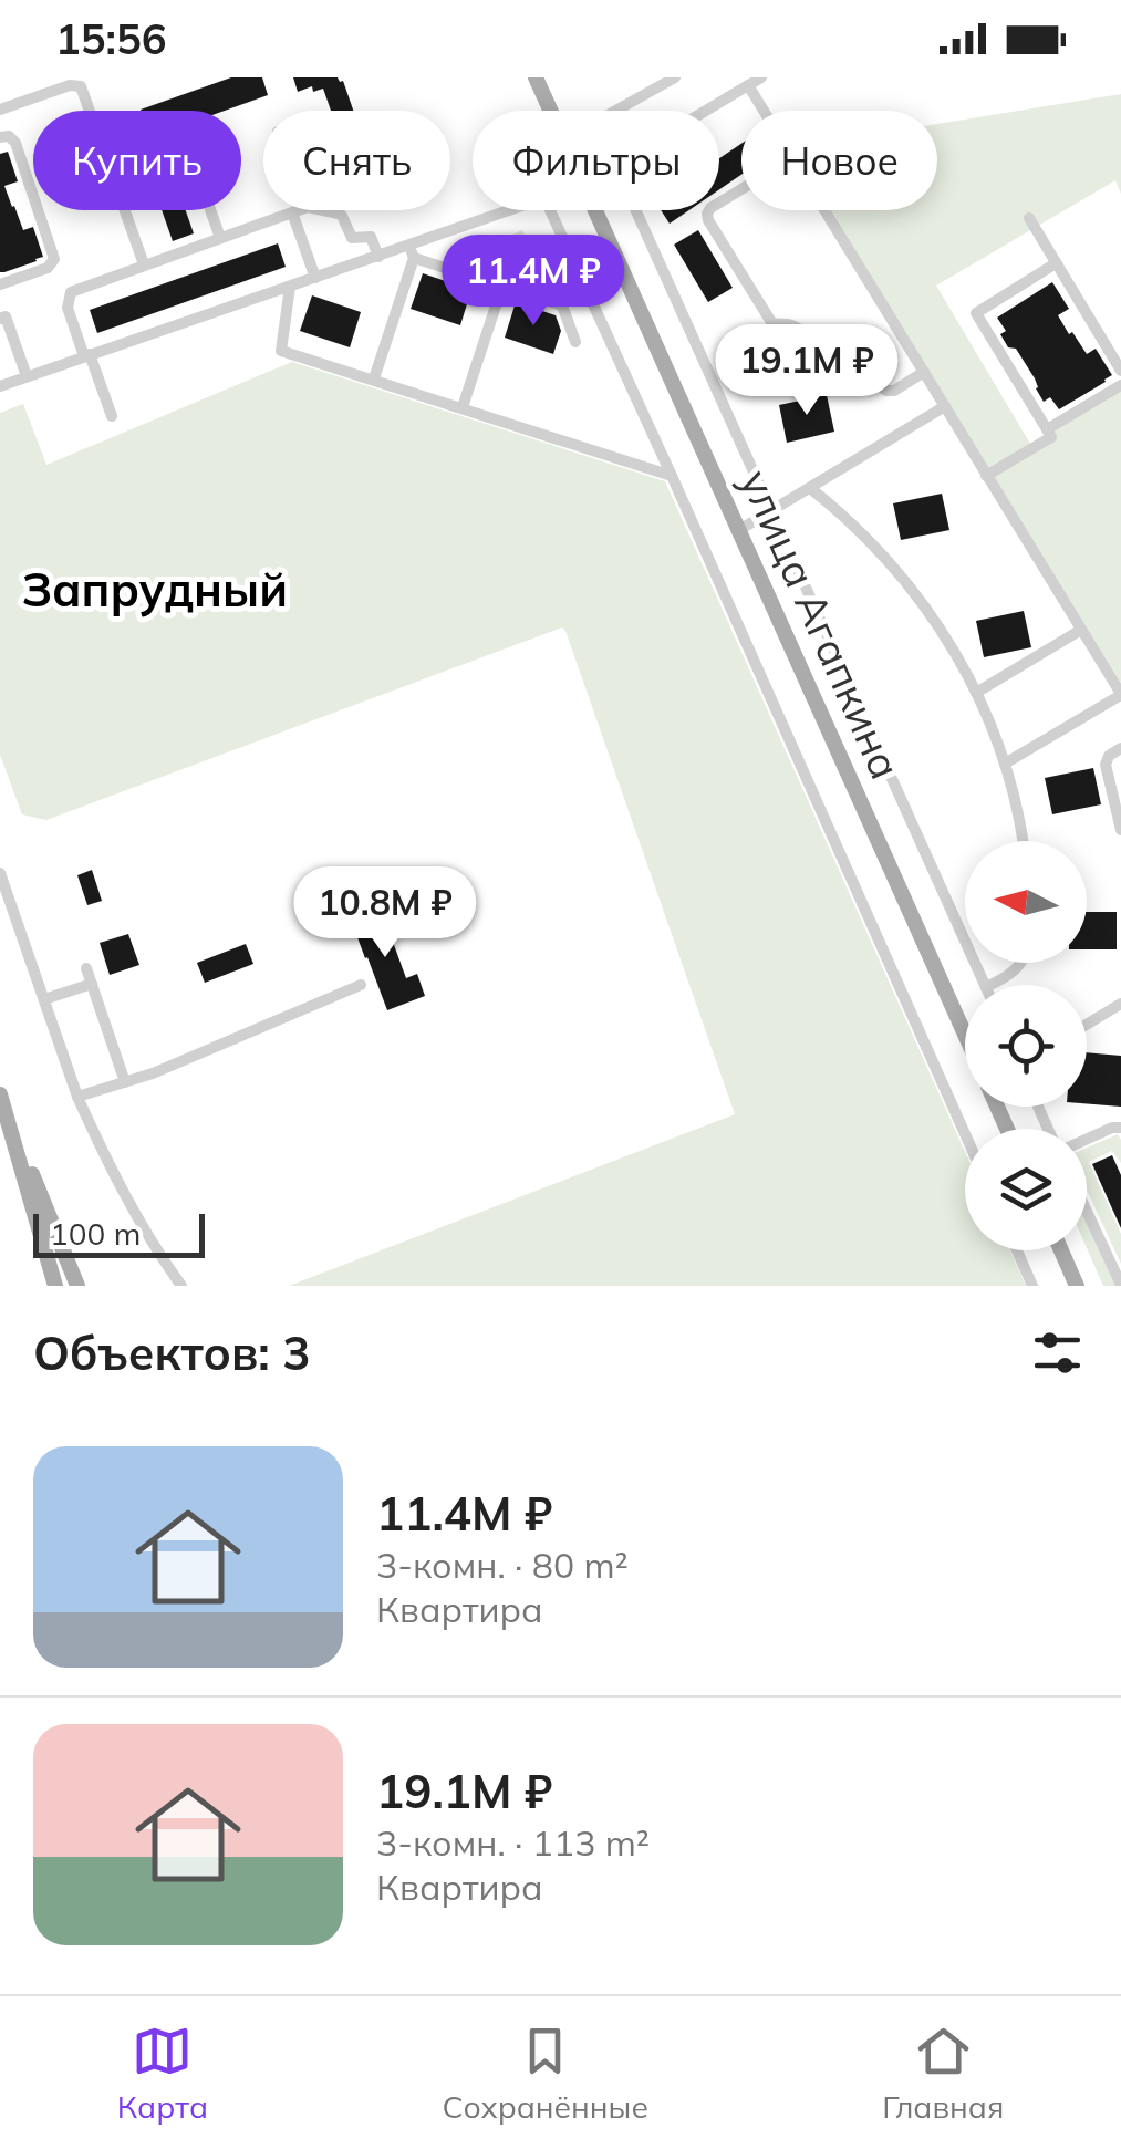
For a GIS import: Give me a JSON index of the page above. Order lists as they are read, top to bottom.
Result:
{
  "streets": {
    "main road": ["улица Агапкина"]
  },
  "districts": ["Запрудный"],
  "scale_bar": "100 m",
  "north": "left",
  "page": {
    "status": "15:56",
    "chip": [
      "Купить",
      "Снять",
      "Фильтры",
      "Новое"
    ],
    "price": ["11.4M ₽", "19.1M ₽", "10.8M ₽"],
    "scale": "100 m",
    "heading": "Объектов: 3",
    "list": [
      {
        "name": "11.4M ₽",
        "note": "3-комн. · 80 m² · Квартира"
      },
      {
        "name": "19.1M ₽",
        "note": "3-комн. · 113 m² · Квартира"
      }
    ],
    "tabs": ["Карта", "Сохранённые", "Главная"]
  }
}
